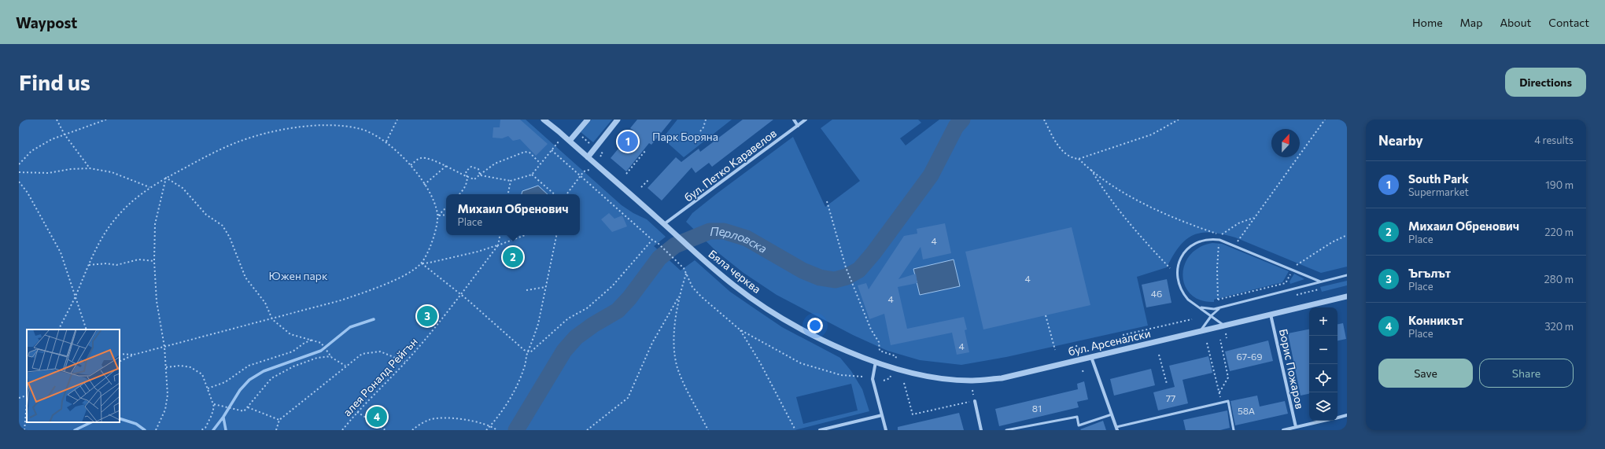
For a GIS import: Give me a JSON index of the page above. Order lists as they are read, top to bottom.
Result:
{
  "streets": {
    "street": [
      "бул. Петко Каравелов",
      "Бяла черква",
      "бул. Арсеналски",
      "Борис Пожаров"
    ],
    "path": ["алея Роналд Рейгън"]
  },
  "crossings": [
    ["бул. Петко Каравелов", "Бяла черква"],
    ["Бяла черква", "бул. Арсеналски"],
    ["бул. Арсеналски", "Борис Пожаров"]
  ],
  "water": ["Перловска"],
  "parks": ["Парк Боряна", "Южен парк"],
  "house_numbers": [
    "4",
    "4",
    "46",
    "4",
    "4",
    "67-69",
    "77",
    "81",
    "58А"
  ],
  "north": "top",
  "page": {
    "header": "Waypost",
    "nav": [
      "Home",
      "Map",
      "About",
      "Contact"
    ],
    "buttons": [
      "Directions",
      ["Save", "Share"]
    ],
    "title": "Find us",
    "heading": ["Nearby", "4 results"],
    "pins": [
      "1",
      "2",
      "3",
      "4"
    ],
    "list": [
      {
        "mark": "1",
        "name": "South Park",
        "note": "Supermarket",
        "value": "190 m"
      },
      {
        "mark": "2",
        "name": "Михаил Обренович",
        "note": "Place",
        "value": "220 m"
      },
      {
        "mark": "3",
        "name": "Ъгълът",
        "note": "Place",
        "value": "280 m"
      },
      {
        "mark": "4",
        "name": "Конникът",
        "note": "Place",
        "value": "320 m"
      }
    ],
    "popup": ["Михаил Обренович", "Place"],
    "map_buttons": ["+", "−"]
  }
}
